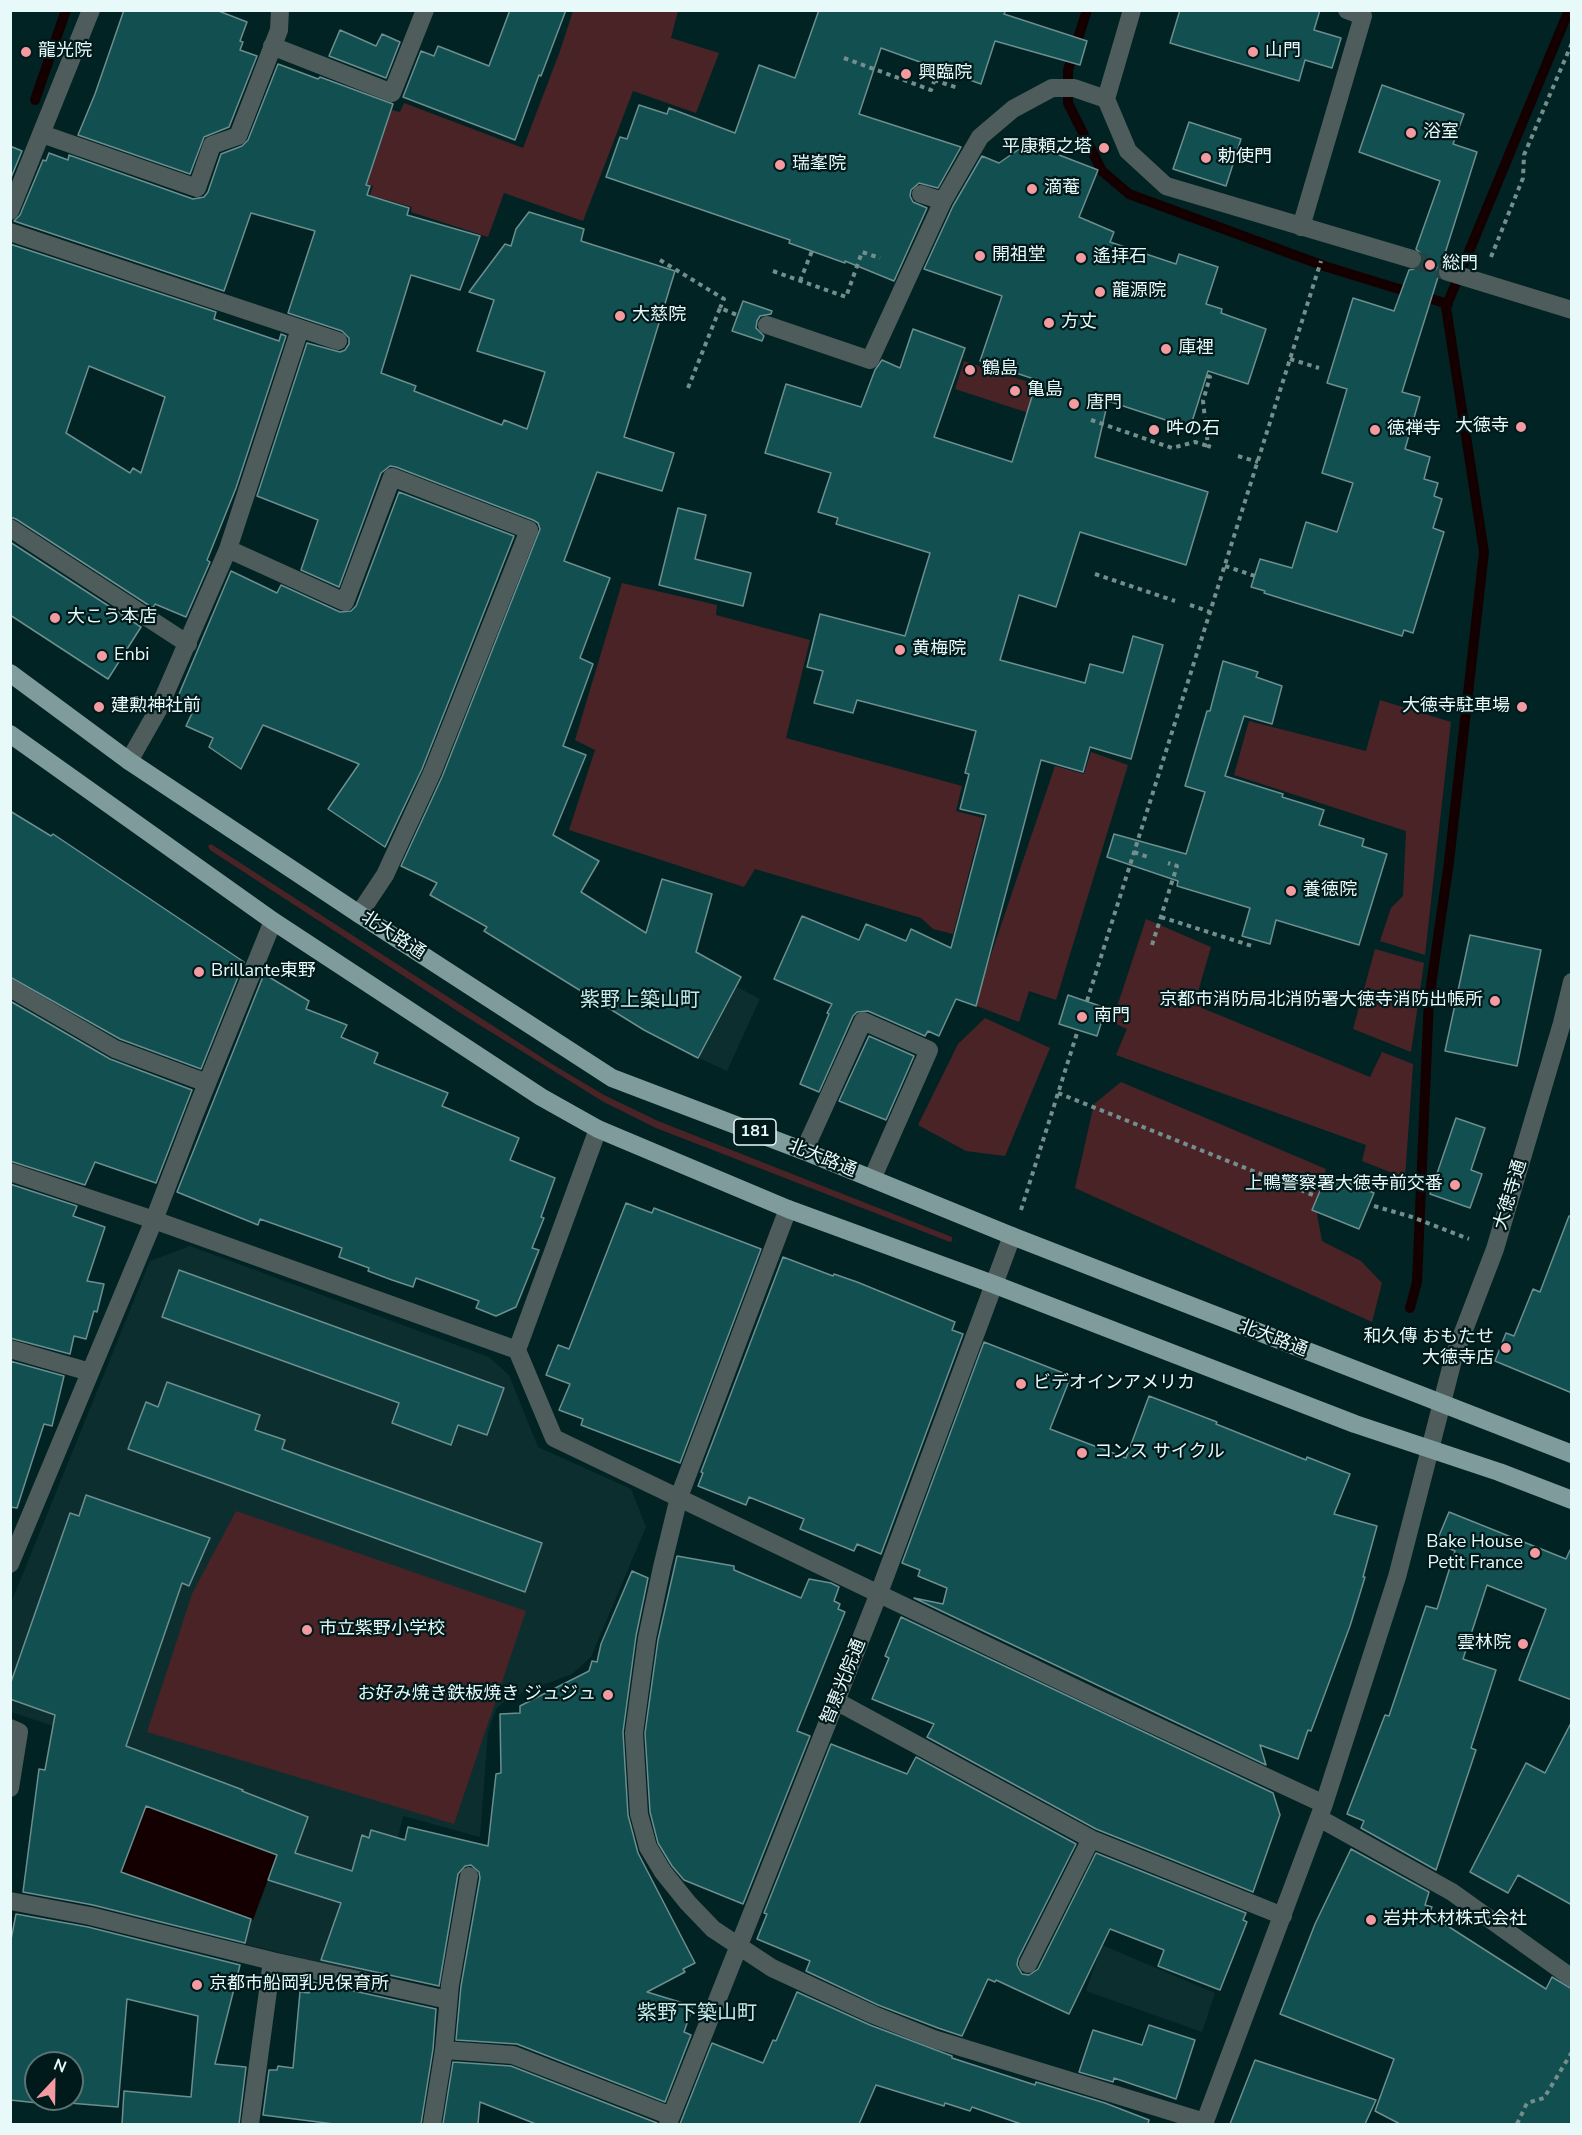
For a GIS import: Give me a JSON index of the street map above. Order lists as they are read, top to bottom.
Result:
{
  "streets": {
    "main road": ["北大路通", "181"],
    "street": ["大徳寺通", "智恵光院通"]
  },
  "crossings": [
    ["北大路通", "大徳寺通"],
    ["北大路通", "智恵光院通"]
  ],
  "districts": ["紫野上築山町", "紫野下築山町"],
  "places": [
    "龍光院",
    "山門",
    "興臨院",
    "浴室",
    "平康頼之塔",
    "勅使門",
    "瑞峯院",
    "滴菴",
    "開祖堂",
    "遙拝石",
    "総門",
    "龍源院",
    "大慈院",
    "方丈",
    "庫裡",
    "鶴島",
    "亀島",
    "唐門",
    "大徳寺",
    "吽の石",
    "徳禅寺",
    "大こう本店",
    "黄梅院",
    "Enbi",
    "建勲神社前",
    "大徳寺駐車場",
    "養徳院",
    "Brillante東野",
    "京都市消防局北消防署大徳寺消防出帳所",
    "南門",
    "上鴨警察署大徳寺前交番",
    "和久傳 おもたせ 大徳寺店",
    "ビデオインアメリカ",
    "コンス サイクル",
    "Bake House Petit France",
    "市立紫野小学校",
    "雲林院",
    "お好み焼き鉄板焼き ジュジュ",
    "岩井木材株式会社",
    "京都市船岡乳児保育所"
  ],
  "north": "top"
}
